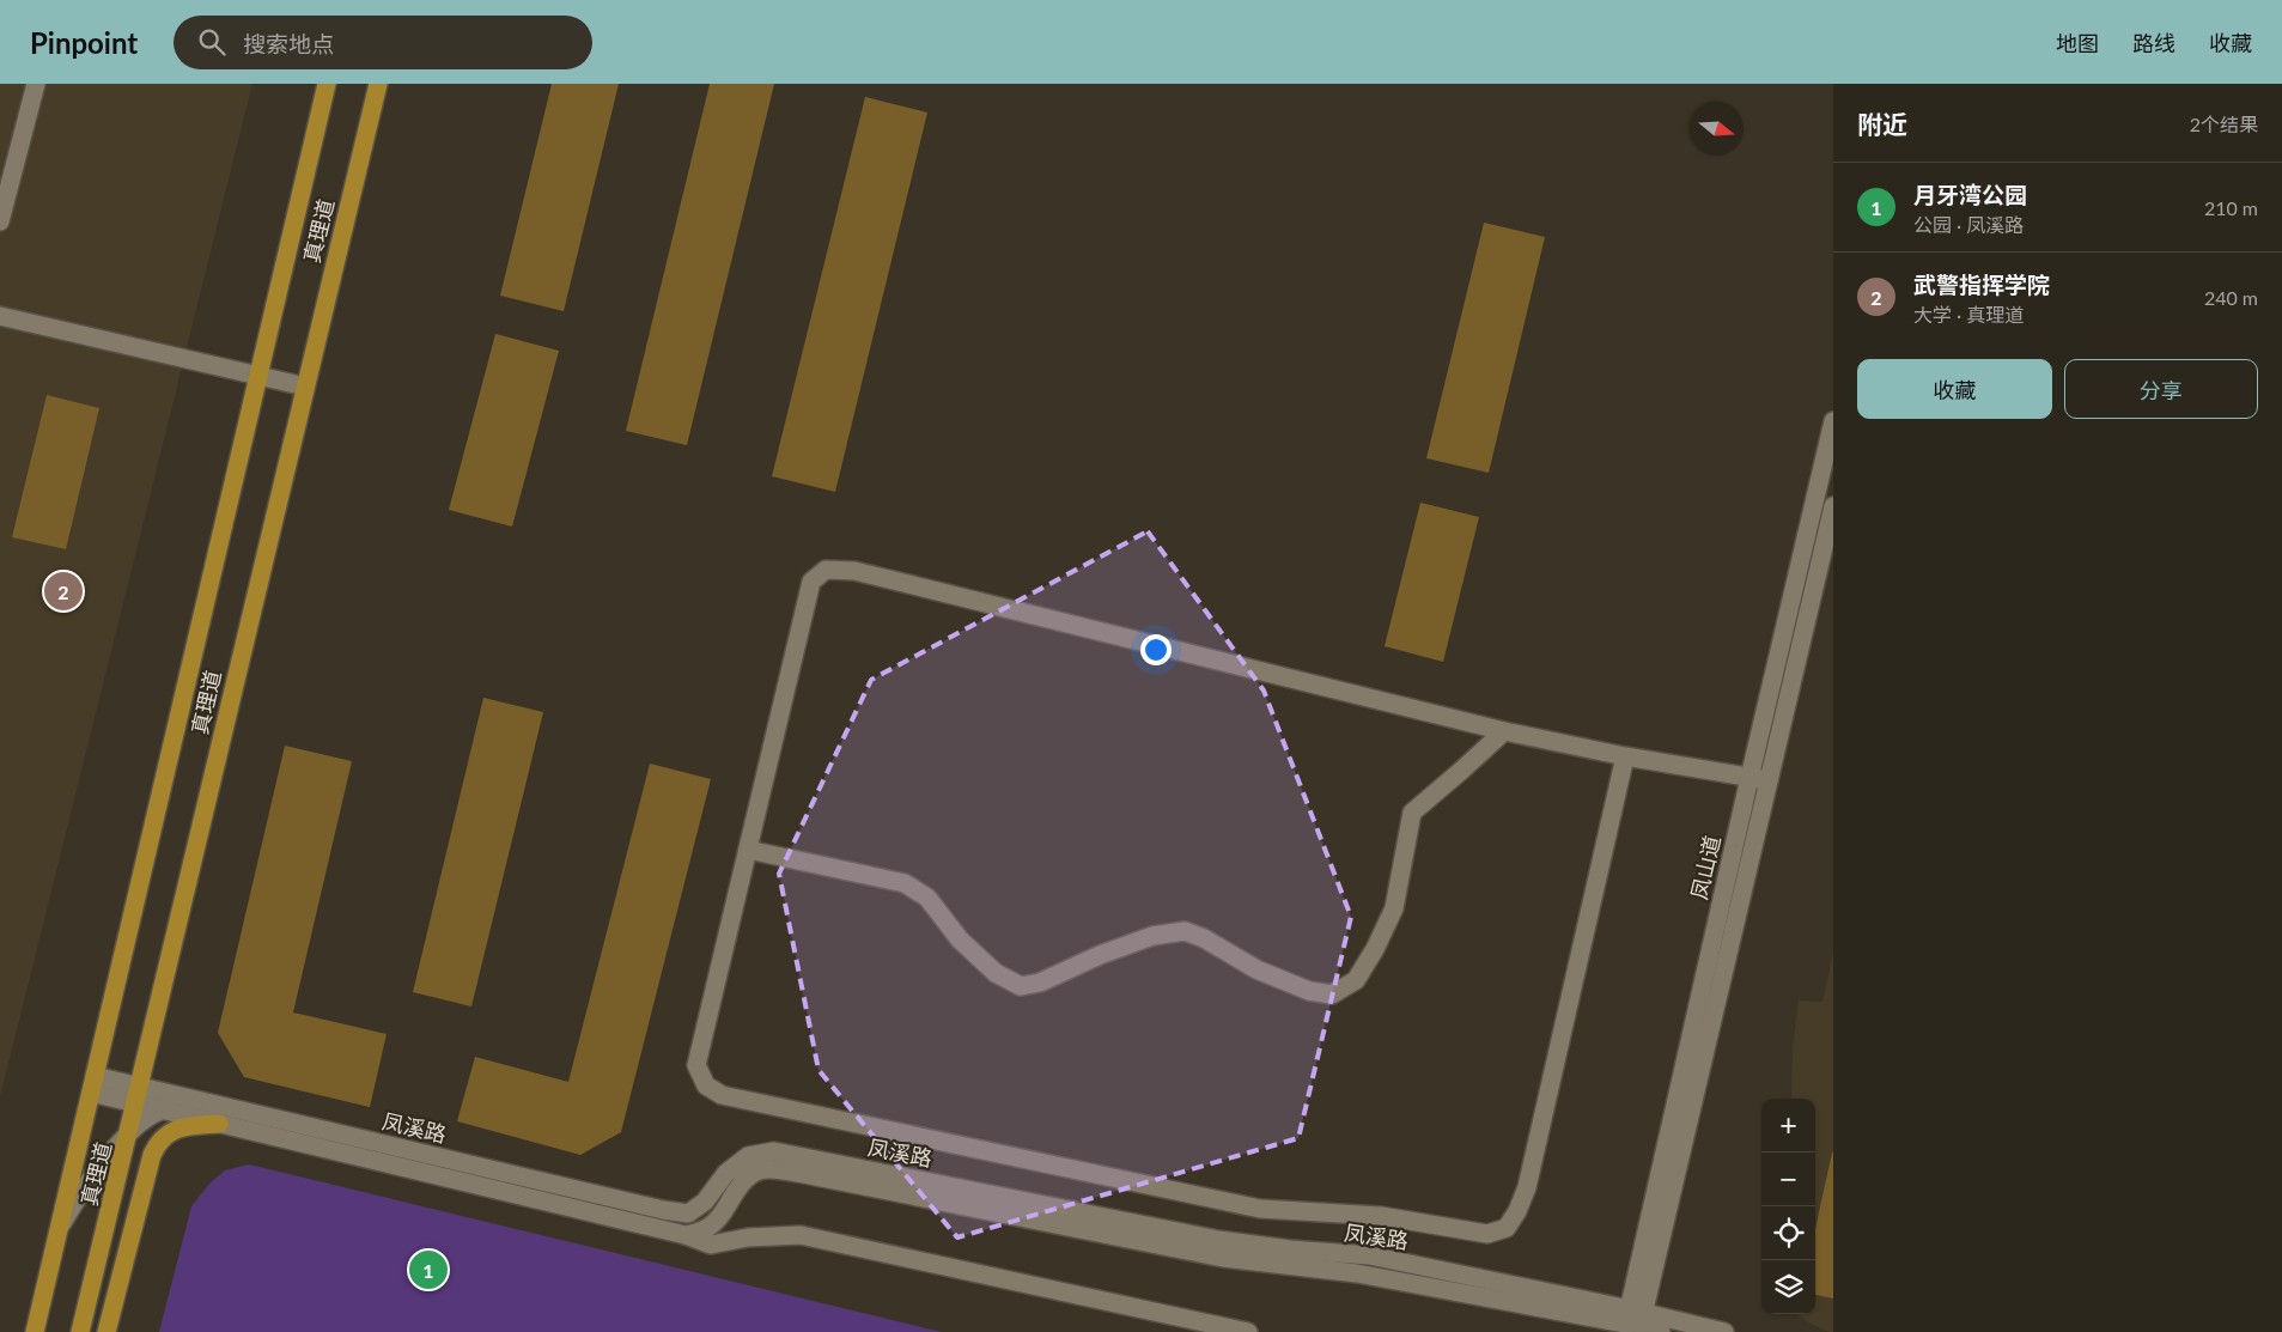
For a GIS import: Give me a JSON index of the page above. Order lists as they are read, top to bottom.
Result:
{
  "streets": {
    "main road": ["真理道"],
    "street": ["凤山道", "凤溪路"]
  },
  "crossings": [
    ["真理道", "凤溪路"],
    ["凤山道", "凤溪路"]
  ],
  "north": "right",
  "page": {
    "header": "Pinpoint",
    "search": "搜索地点",
    "nav": ["地图", "路线", "收藏"],
    "heading": ["附近", "2个结果"],
    "list": [
      {
        "mark": "1",
        "name": "月牙湾公园",
        "note": "公园 · 凤溪路",
        "value": "210 m"
      },
      {
        "mark": "2",
        "name": "武警指挥学院",
        "note": "大学 · 真理道",
        "value": "240 m"
      }
    ],
    "buttons": ["收藏", "分享"],
    "pins": ["2", "1"],
    "map_buttons": ["+", "−"]
  }
}
